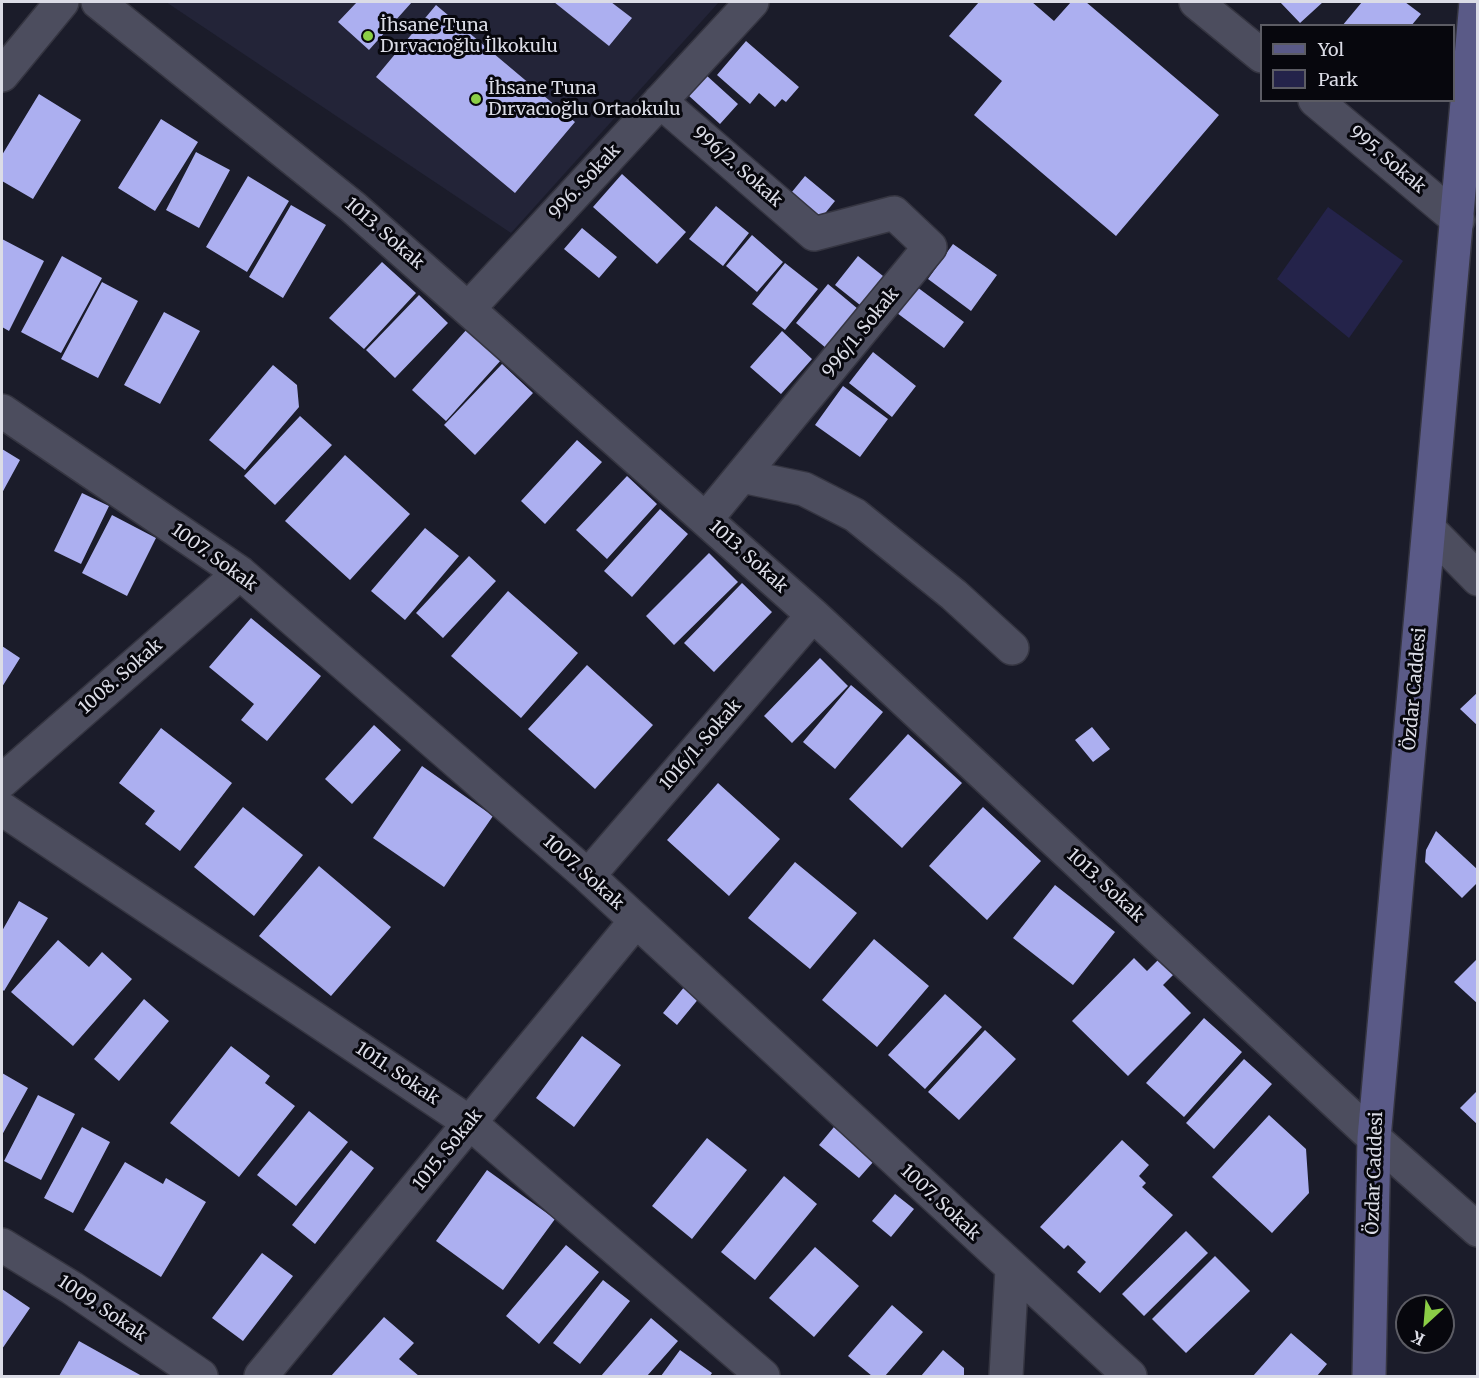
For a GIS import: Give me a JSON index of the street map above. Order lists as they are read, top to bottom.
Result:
{
  "streets": {
    "main road": ["Özdar Caddesi"],
    "street": [
      "995. Sokak",
      "996/2. Sokak",
      "996. Sokak",
      "1013. Sokak",
      "996/1. Sokak",
      "1007. Sokak",
      "1008. Sokak",
      "1016/1. Sokak",
      "1011. Sokak",
      "1015. Sokak",
      "1009. Sokak"
    ]
  },
  "crossings": [
    ["995. Sokak", "Özdar Caddesi"],
    ["996/2. Sokak", "996. Sokak"],
    ["996/2. Sokak", "996/1. Sokak"],
    ["996. Sokak", "1013. Sokak"],
    ["1013. Sokak", "996/1. Sokak"],
    ["1013. Sokak", "Özdar Caddesi"],
    ["1013. Sokak", "1016/1. Sokak"],
    ["1007. Sokak", "1008. Sokak"],
    ["1007. Sokak", "1016/1. Sokak"],
    ["1007. Sokak", "1015. Sokak"],
    ["1011. Sokak", "1015. Sokak"]
  ],
  "places": ["İhsane Tuna Dırvacıoğlu İlkokulu", "İhsane Tuna Dırvacıoğlu Ortaokulu"],
  "legend": ["Yol", "Park"],
  "north": "bottom left"
}
